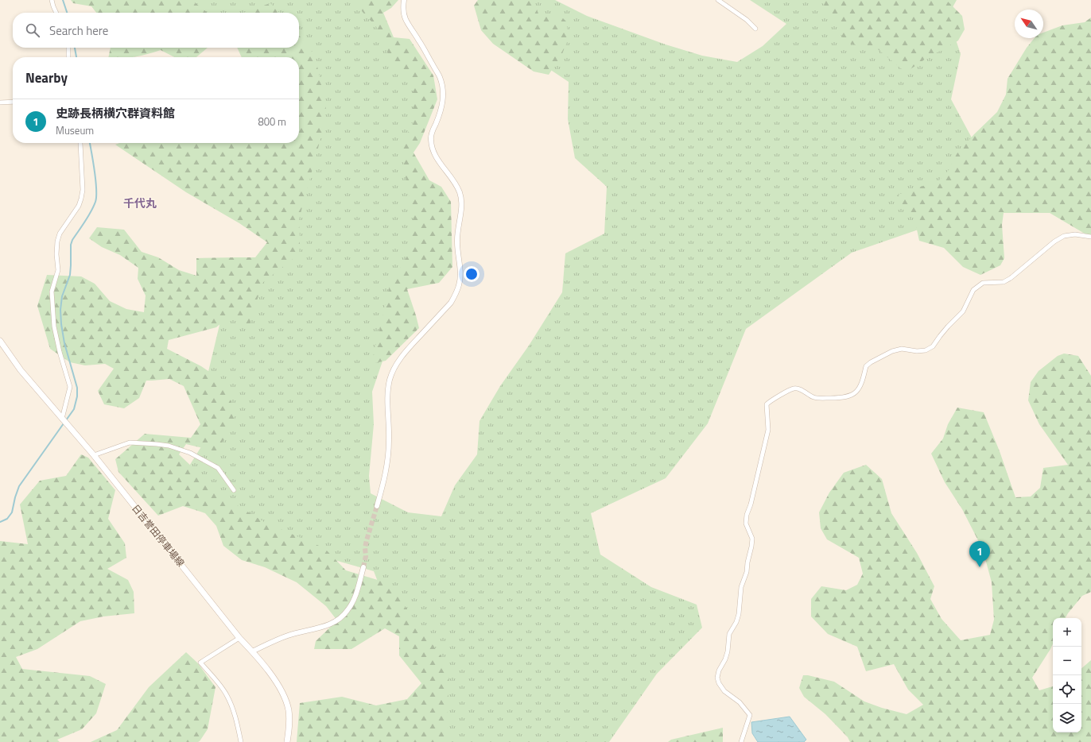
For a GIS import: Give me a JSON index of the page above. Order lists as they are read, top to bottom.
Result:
{
  "streets": {
    "main road": ["日吉誉田停車場線"]
  },
  "districts": ["千代丸"],
  "north": "top left",
  "page": {
    "search": "Search here",
    "heading": "Nearby",
    "list": [
      {
        "mark": "1",
        "name": "史跡長柄横穴群資料館",
        "note": "Museum",
        "value": "800 m"
      }
    ],
    "pins": "1",
    "map_buttons": ["+", "−"]
  }
}
